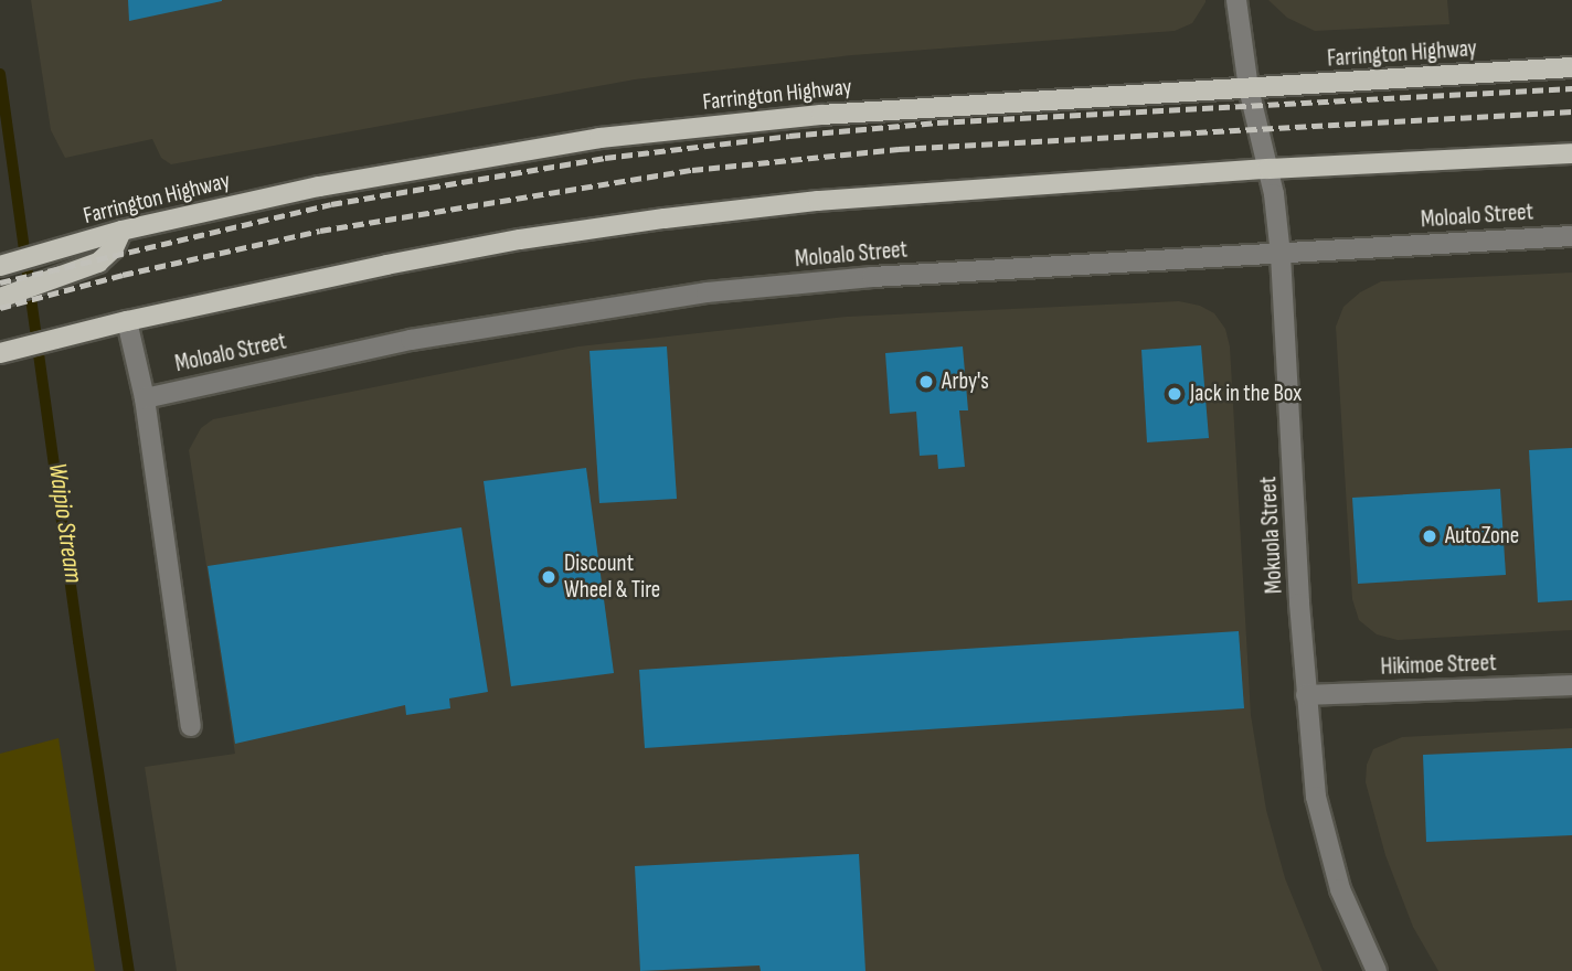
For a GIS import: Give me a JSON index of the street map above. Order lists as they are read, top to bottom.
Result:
{
  "streets": {
    "main road": ["Farrington Highway"],
    "street": ["Moloalo Street", "Mokuola Street", "Hikimoe Street"]
  },
  "crossings": [
    ["Farrington Highway", "Mokuola Street"],
    ["Moloalo Street", "Mokuola Street"],
    ["Mokuola Street", "Hikimoe Street"]
  ],
  "water": ["Waipio Stream"],
  "places": [
    "Arby's",
    "Jack in the Box",
    "AutoZone",
    "Discount Wheel & Tire"
  ]
}
